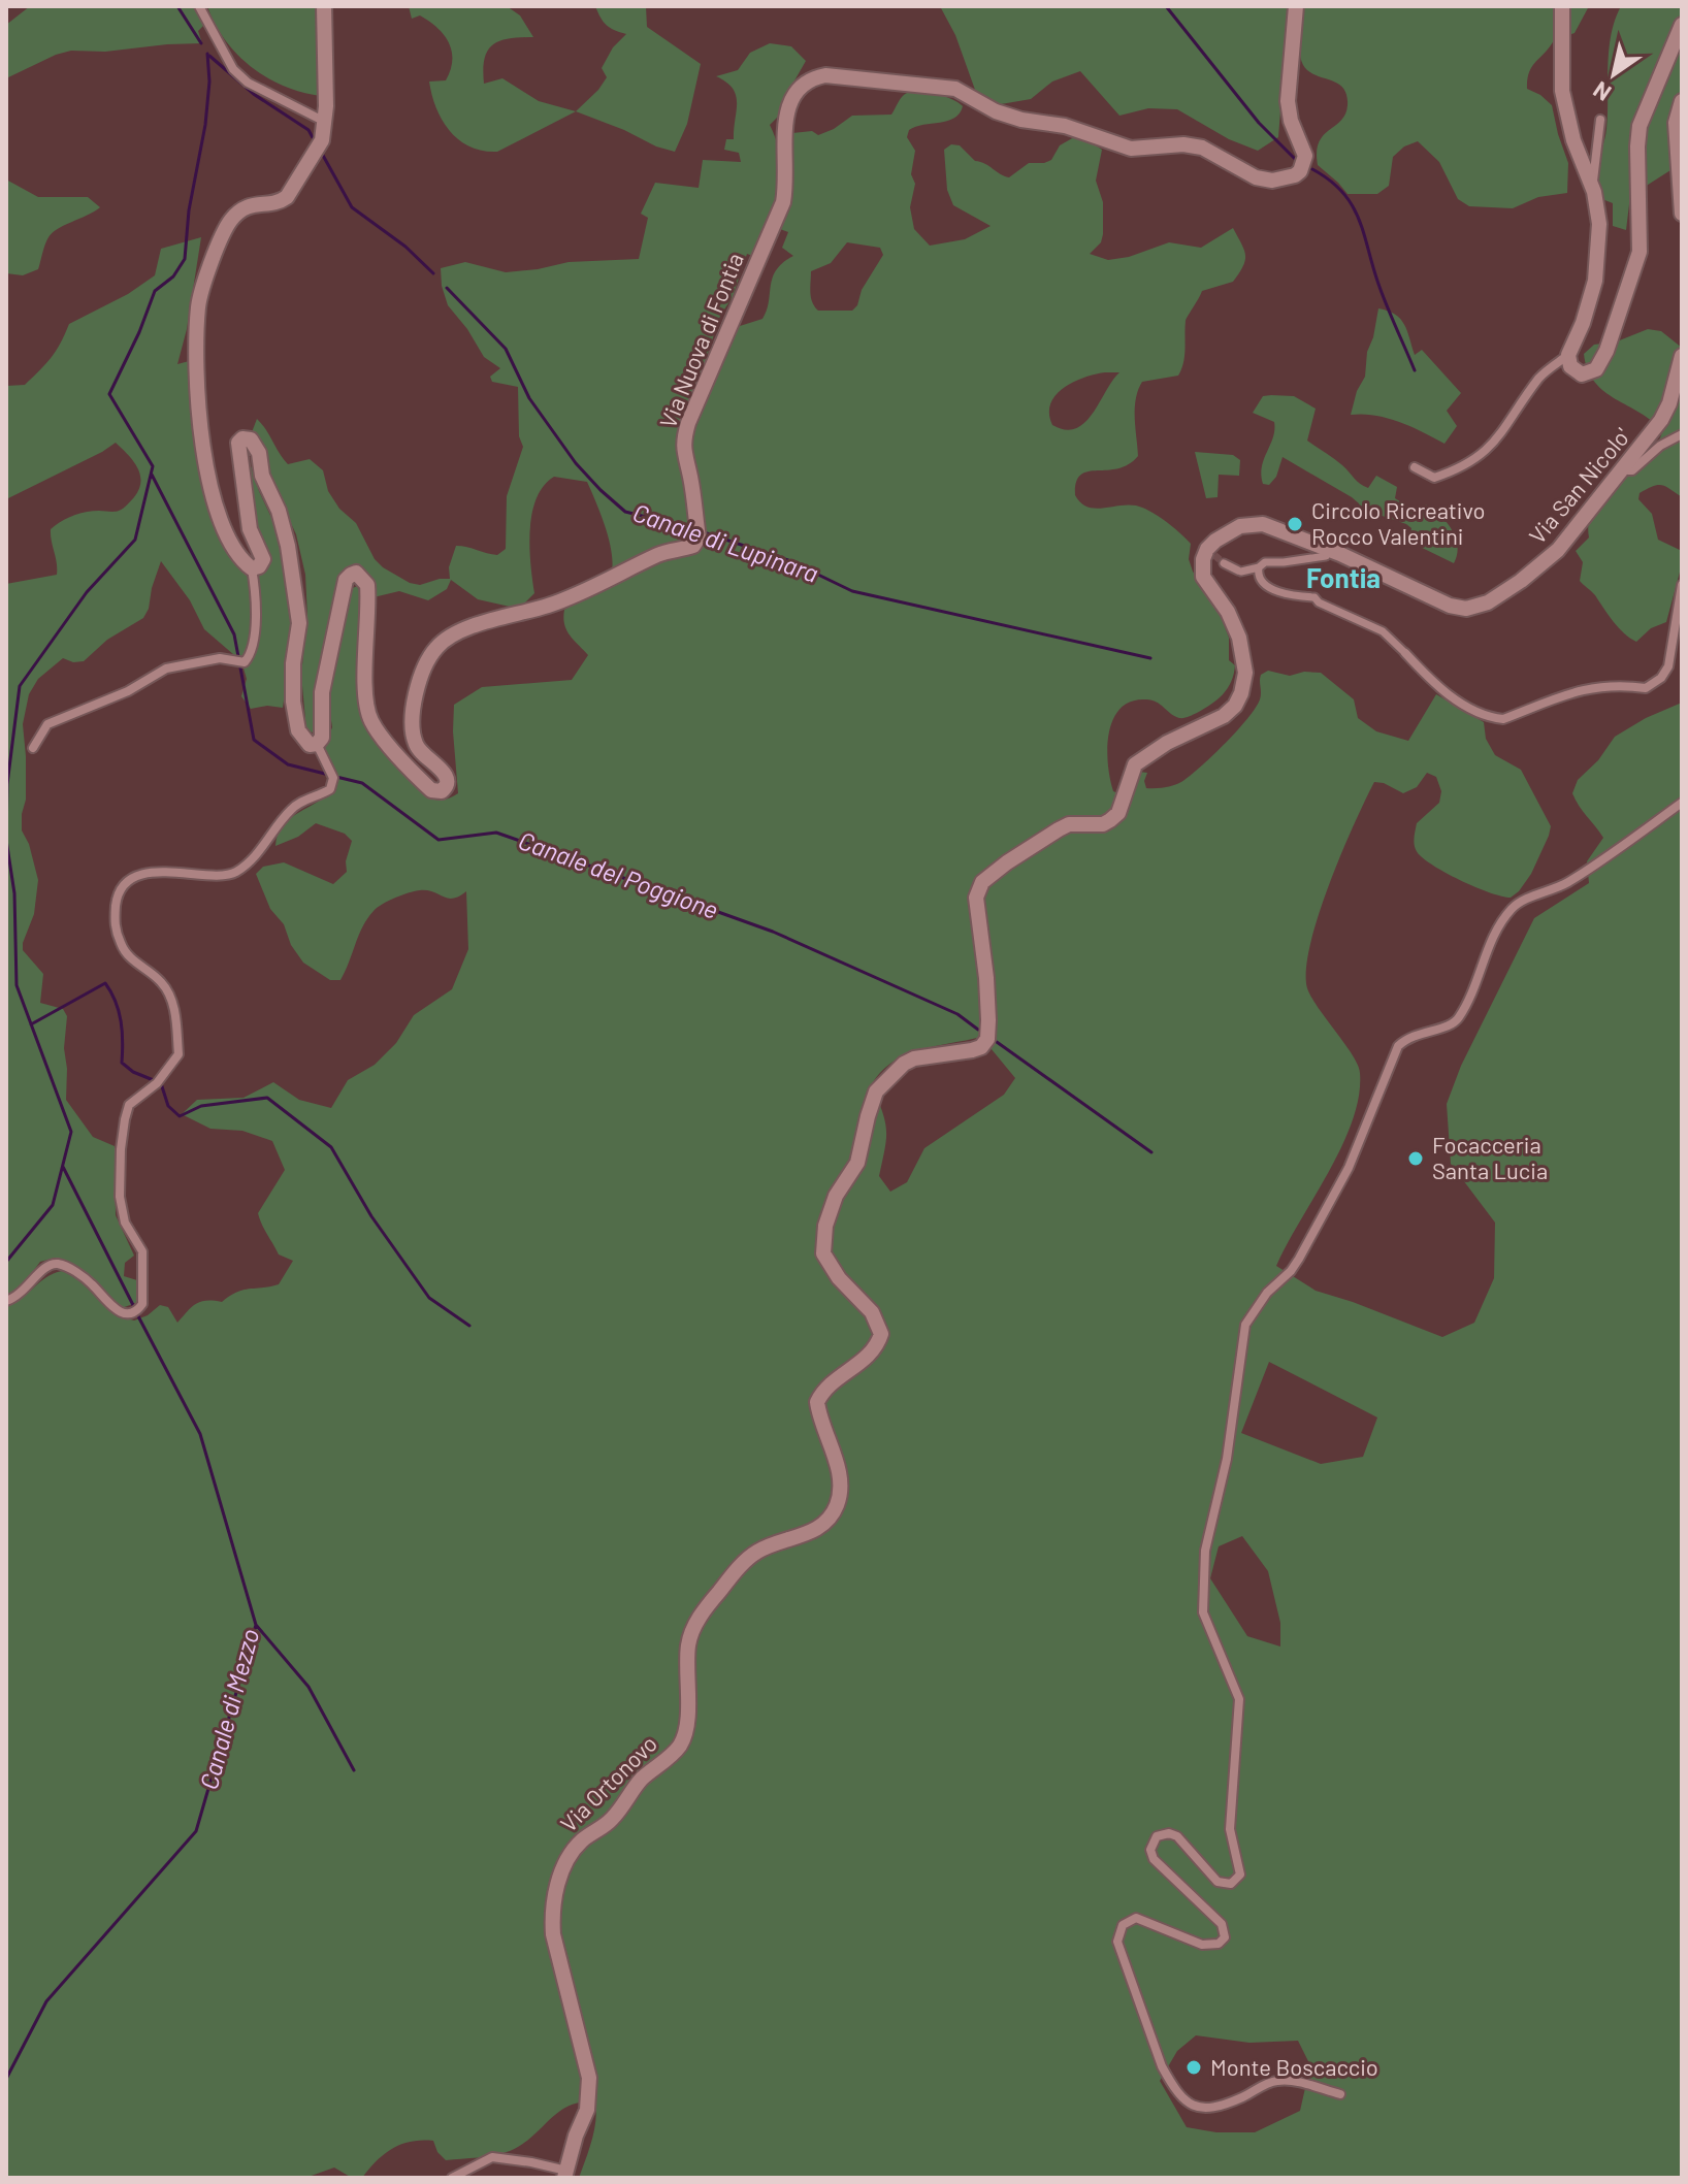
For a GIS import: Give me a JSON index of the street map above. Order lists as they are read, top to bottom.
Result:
{
  "streets": {
    "street": ["Via Nuova di Fontia", "Via San Nicolo'", "Via Ortonovo"]
  },
  "crossings": [
    ["Via San Nicolo'", "Via Ortonovo"]
  ],
  "districts": ["Fontia"],
  "water": ["Canale di Lupinara", "Canale del Poggione", "Canale di Mezzo"],
  "places": ["Circolo Ricreativo Rocco Valentini", "Focacceria Santa Lucia", "Monte Boscaccio"],
  "north": "bottom left"
}
